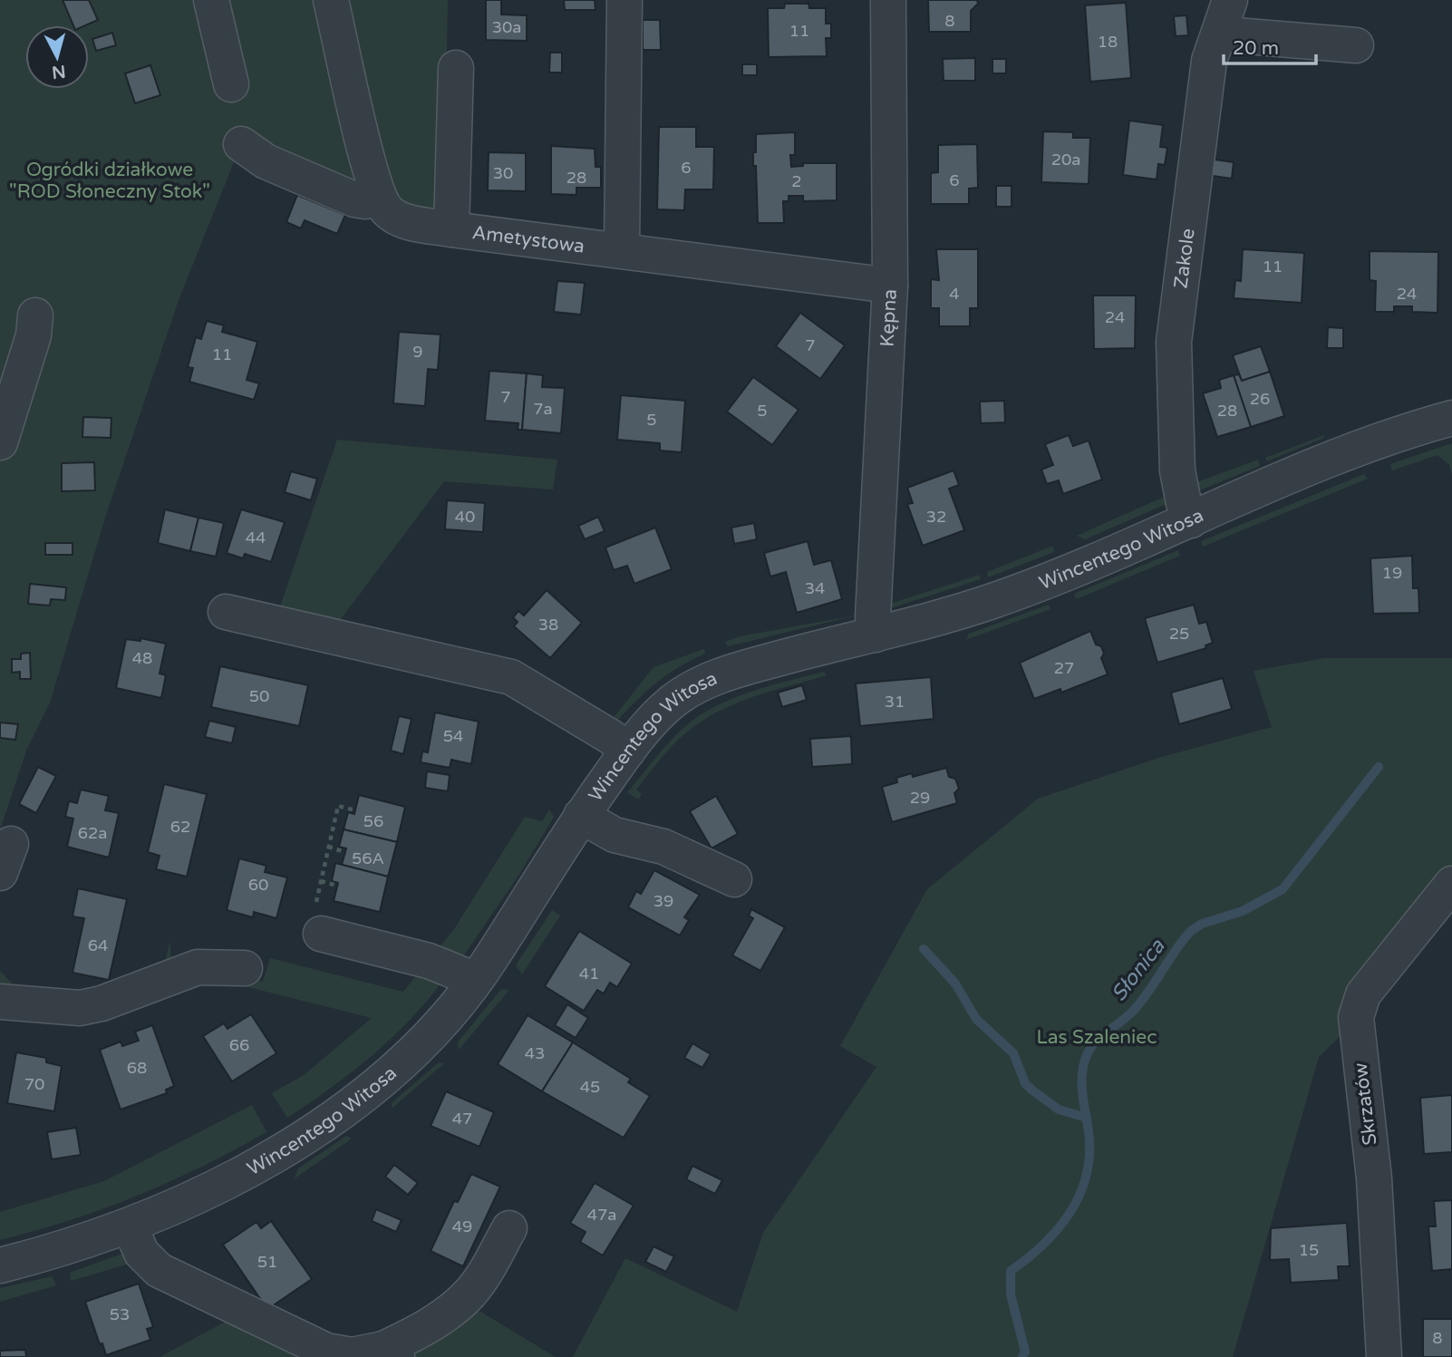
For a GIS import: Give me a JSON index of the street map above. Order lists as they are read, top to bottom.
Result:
{
  "streets": {
    "street": [
      "Ametystowa",
      "Zakole",
      "Kępna",
      "Wincentego Witosa",
      "Skrzatów"
    ]
  },
  "crossings": [
    ["Ametystowa", "Kępna"],
    ["Zakole", "Wincentego Witosa"],
    ["Kępna", "Wincentego Witosa"]
  ],
  "water": ["Słonica"],
  "parks": ["Ogródki działkowe \"ROD Słoneczny Stok\"", "Las Szaleniec"],
  "house_numbers": [
    "8",
    "30a",
    "11",
    "18",
    "20a",
    "6",
    "30",
    "28",
    "6",
    "2",
    "11",
    "4",
    "24",
    "24",
    "7",
    "9",
    "11",
    "7",
    "26",
    "7a",
    "5",
    "28",
    "5",
    "40",
    "32",
    "44",
    "19",
    "34",
    "38",
    "25",
    "48",
    "27",
    "50",
    "31",
    "54",
    "29",
    "56",
    "62",
    "62a",
    "56A",
    "60",
    "39",
    "64",
    "41",
    "66",
    "43",
    "68",
    "70",
    "45",
    "47",
    "47a",
    "49",
    "15",
    "51",
    "53",
    "8"
  ],
  "scale_bar": "20 m",
  "north": "bottom"
}
